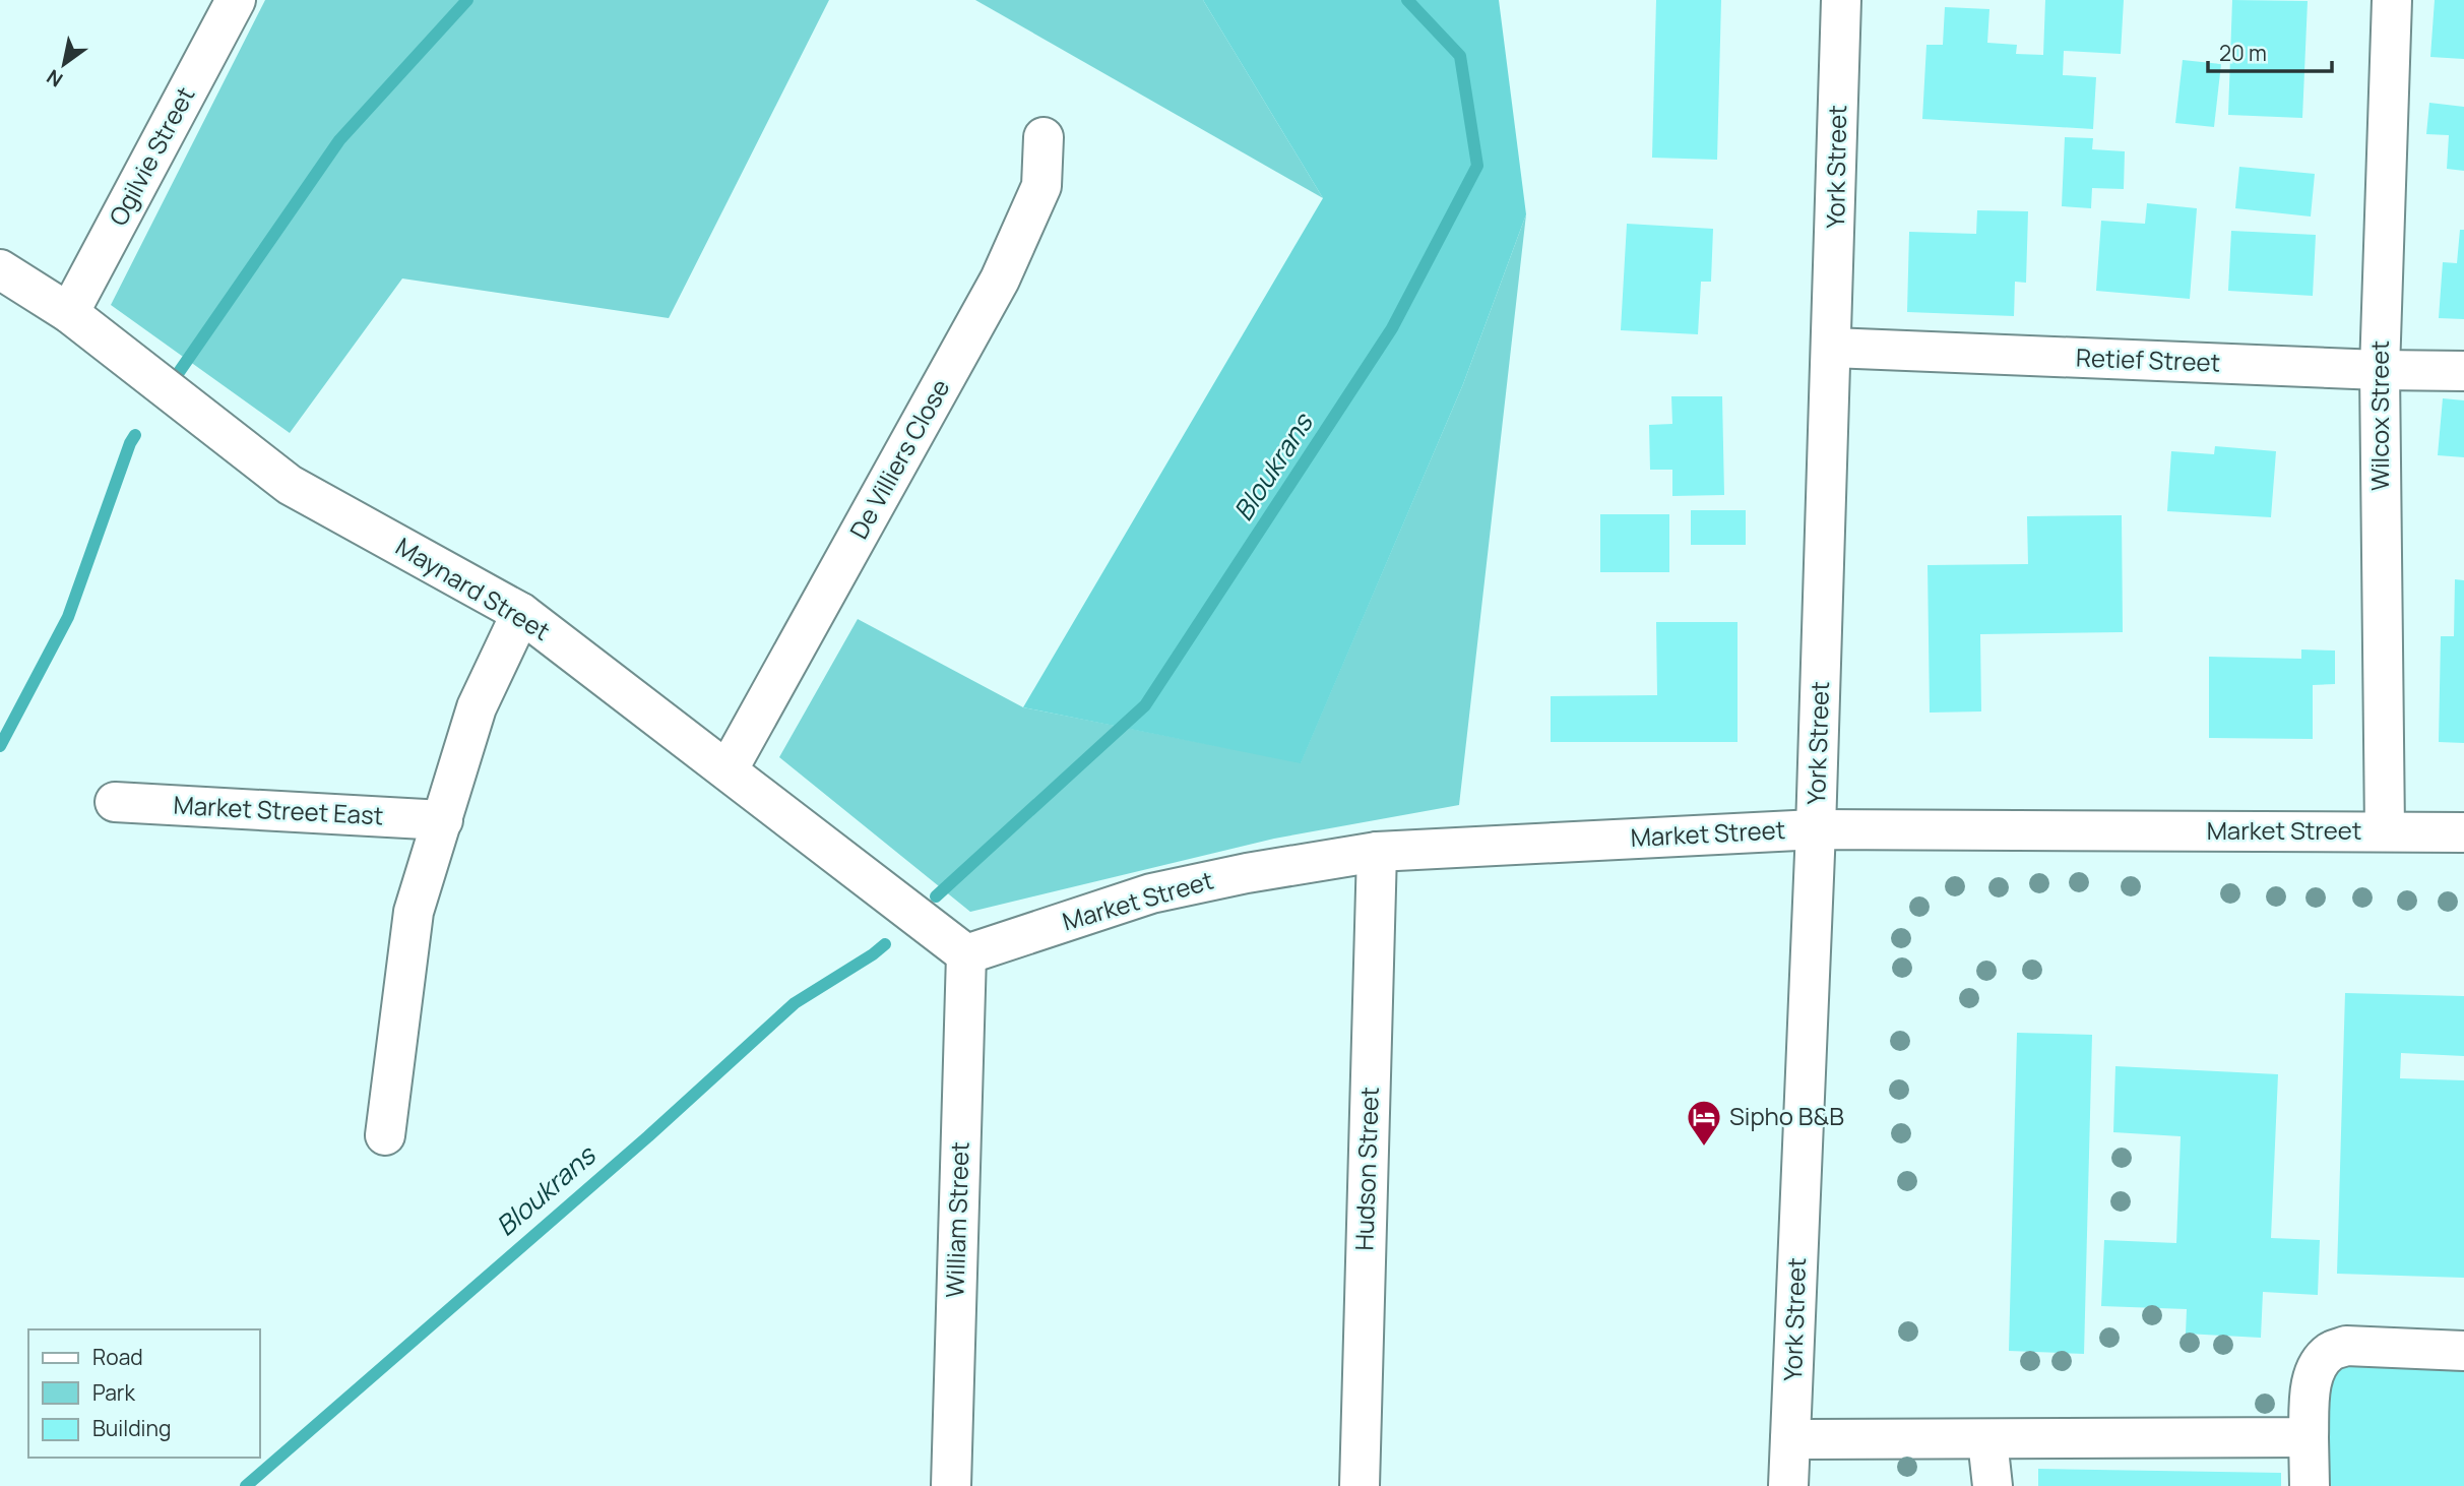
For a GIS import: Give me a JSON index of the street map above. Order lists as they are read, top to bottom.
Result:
{
  "streets": {
    "street": [
      "Ogilvie Street",
      "York Street",
      "Retief Street",
      "Wilcox Street",
      "De Villiers Close",
      "Maynard Street",
      "Market Street East",
      "Market Street",
      "Hudson Street",
      "William Street"
    ]
  },
  "crossings": [
    ["Ogilvie Street", "Maynard Street"],
    ["York Street", "Retief Street"],
    ["York Street", "Market Street"],
    ["Retief Street", "Wilcox Street"],
    ["Wilcox Street", "Market Street"],
    ["De Villiers Close", "Maynard Street"],
    ["Maynard Street", "Market Street"],
    ["Maynard Street", "William Street"],
    ["Market Street", "Hudson Street"],
    ["Market Street", "William Street"]
  ],
  "water": ["Bloukrans"],
  "places": {
    "hotel": ["Sipho B&B"]
  },
  "legend": ["Road", "Park", "Building"],
  "scale_bar": "20 m",
  "north": "bottom left"
}
